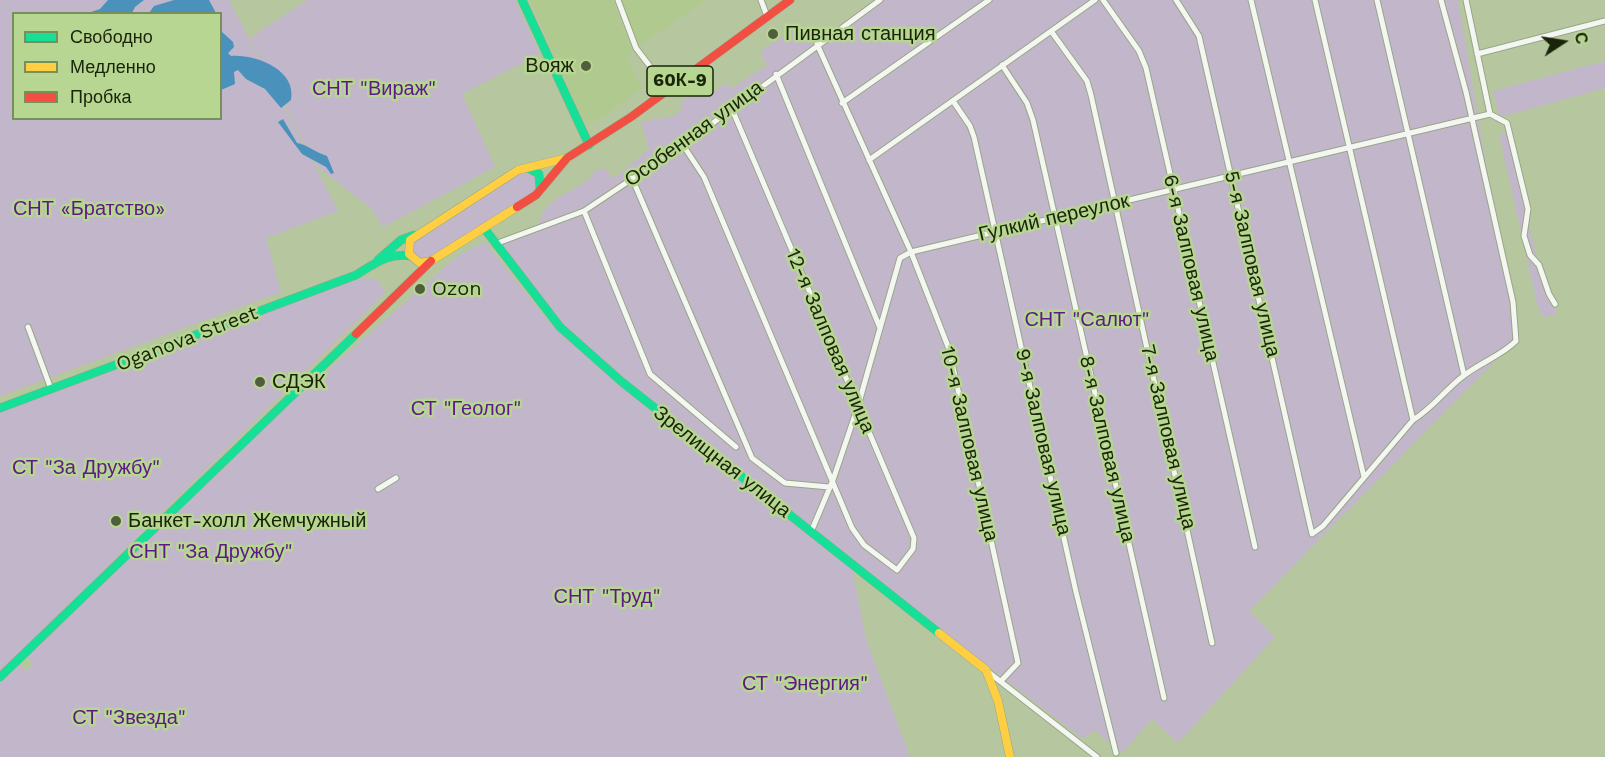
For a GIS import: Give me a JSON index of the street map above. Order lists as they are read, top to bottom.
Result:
{
  "streets": {
    "main road": ["60К-9", "Oganova Street", "Зрелищная улица"],
    "street": [
      "Особенная улица",
      "Гулкий переулок",
      "5-я Залповая улица",
      "6-я Залповая улица",
      "12-я Залповая улица",
      "7-я Залповая улица",
      "9-я Залповая улица",
      "10-я Залповая улица",
      "8-я Залповая улица"
    ]
  },
  "crossings": [
    ["60К-9", "Oganova Street"],
    ["Особенная улица", "12-я Залповая улица"],
    ["Особенная улица", "10-я Залповая улица"],
    ["Особенная улица", "Зрелищная улица"],
    ["Гулкий переулок", "5-я Залповая улица"],
    ["Гулкий переулок", "6-я Залповая улица"],
    ["Гулкий переулок", "7-я Залповая улица"],
    ["Гулкий переулок", "9-я Залповая улица"],
    ["Гулкий переулок", "10-я Залповая улица"],
    ["Гулкий переулок", "8-я Залповая улица"],
    ["10-я Залповая улица", "Зрелищная улица"]
  ],
  "parks": [
    "СНТ \"Вираж\"",
    "СНТ «Братство»",
    "СНТ \"Салют\"",
    "СТ \"Геолог\"",
    "СТ \"За Дружбу\"",
    "СНТ \"За Дружбу\"",
    "СНТ \"Труд\"",
    "СТ \"Энергия\"",
    "СТ \"Звезда\""
  ],
  "places": [
    "Пивная станция",
    "Вояж",
    "Ozon",
    "СДЭК",
    "Банкет-холл Жемчужный"
  ],
  "legend": ["Свободно", "Медленно", "Пробка"],
  "north": "right"
}
